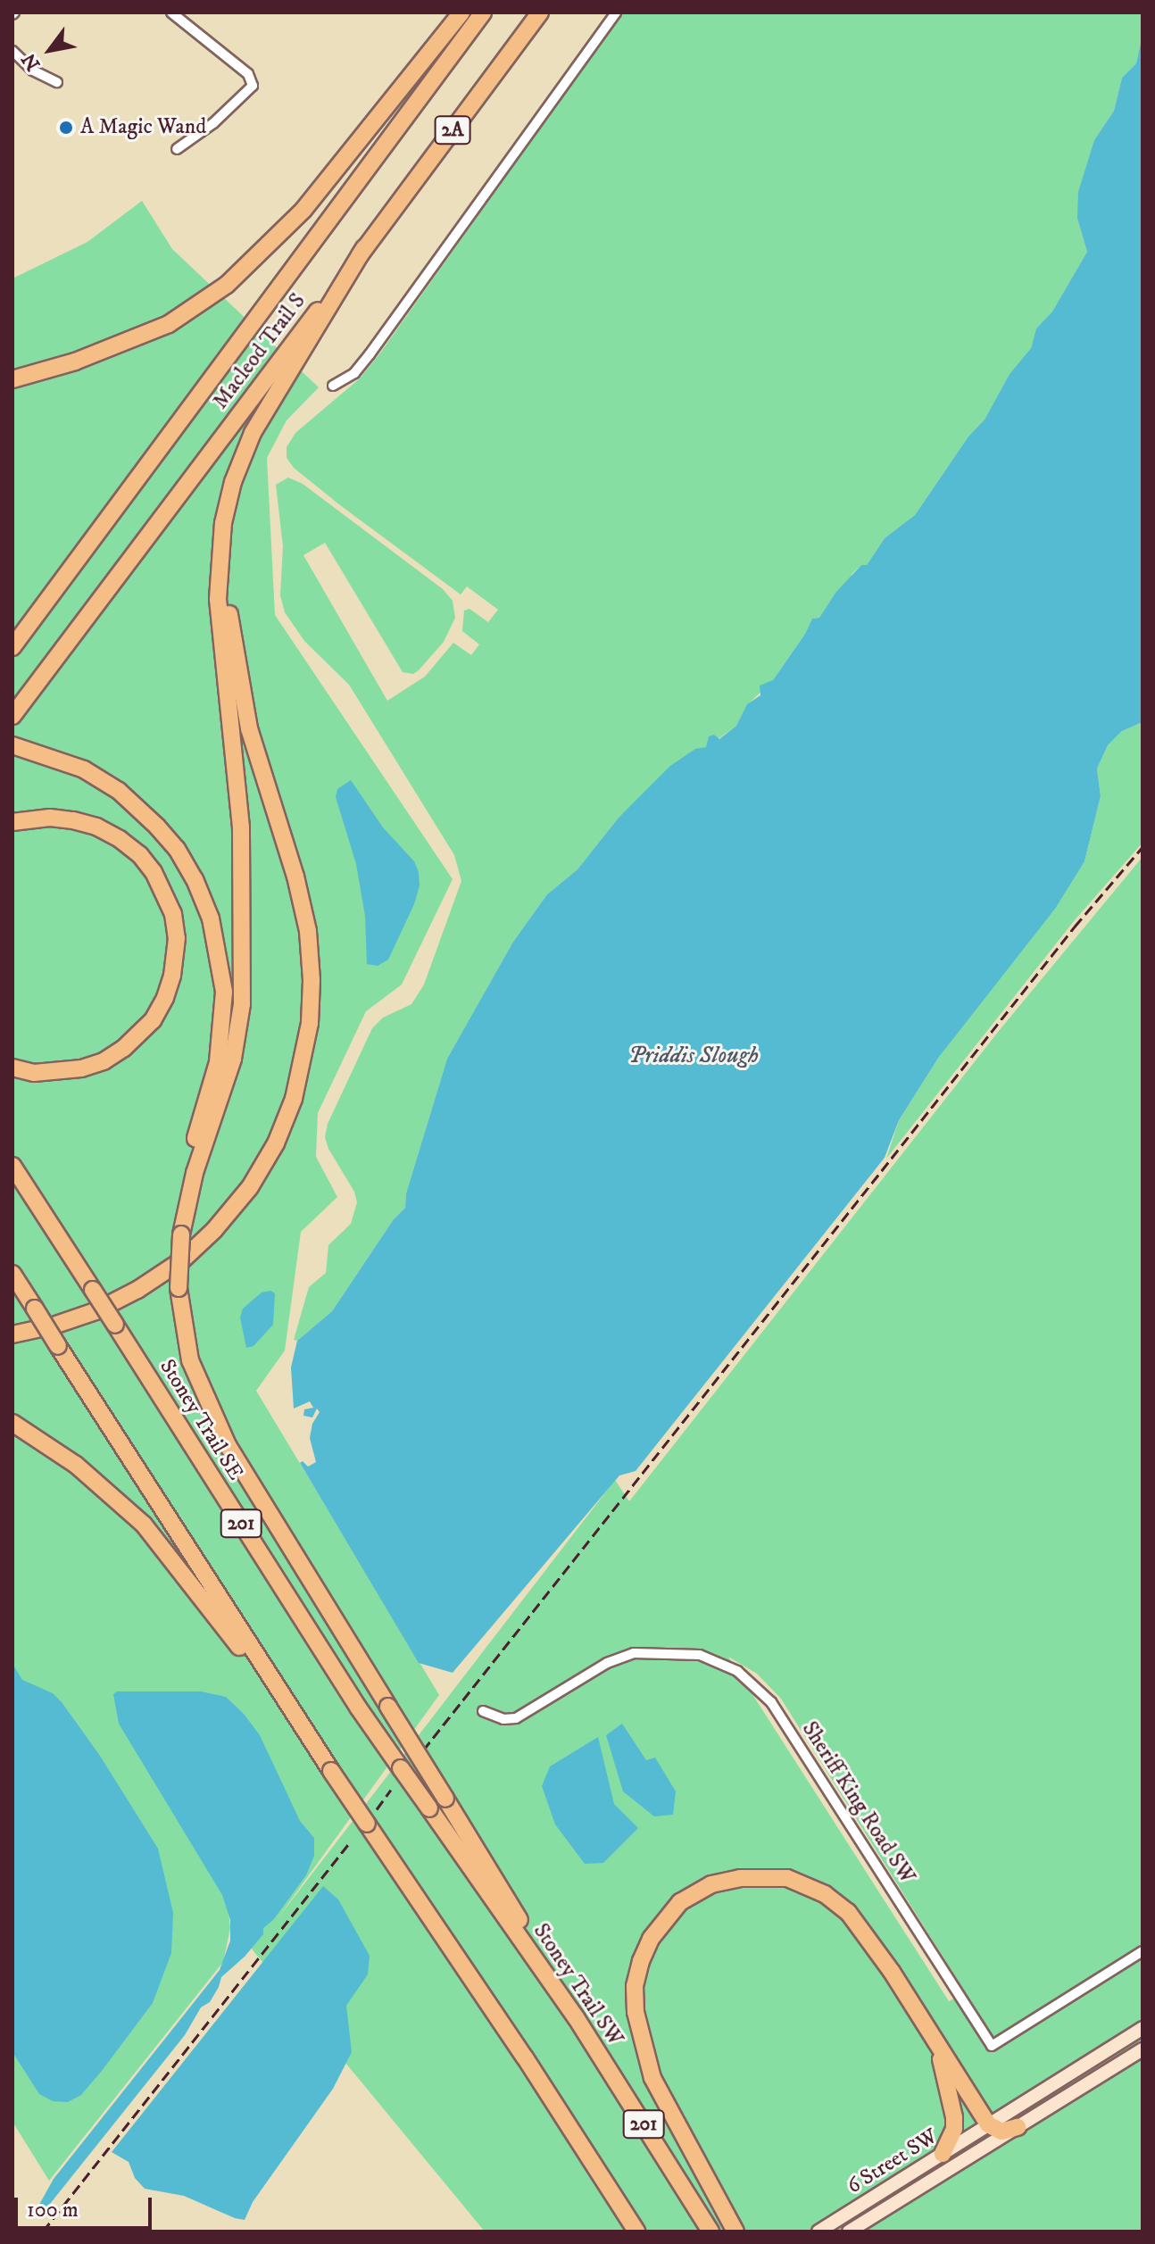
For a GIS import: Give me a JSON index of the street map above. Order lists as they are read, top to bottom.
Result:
{
  "streets": {
    "highway": [
      "2A",
      "Macleod Trail S",
      "Stoney Trail SE",
      "201",
      "Stoney Trail SW"
    ],
    "main road": ["6 Street SW"],
    "street": ["Sheriff King Road SW"]
  },
  "crossings": [
    ["Stoney Trail SE", "Stoney Trail SW"]
  ],
  "water": ["Priddis Slough"],
  "places": ["A Magic Wand"],
  "scale_bar": "100 m",
  "north": "bottom left"
}
